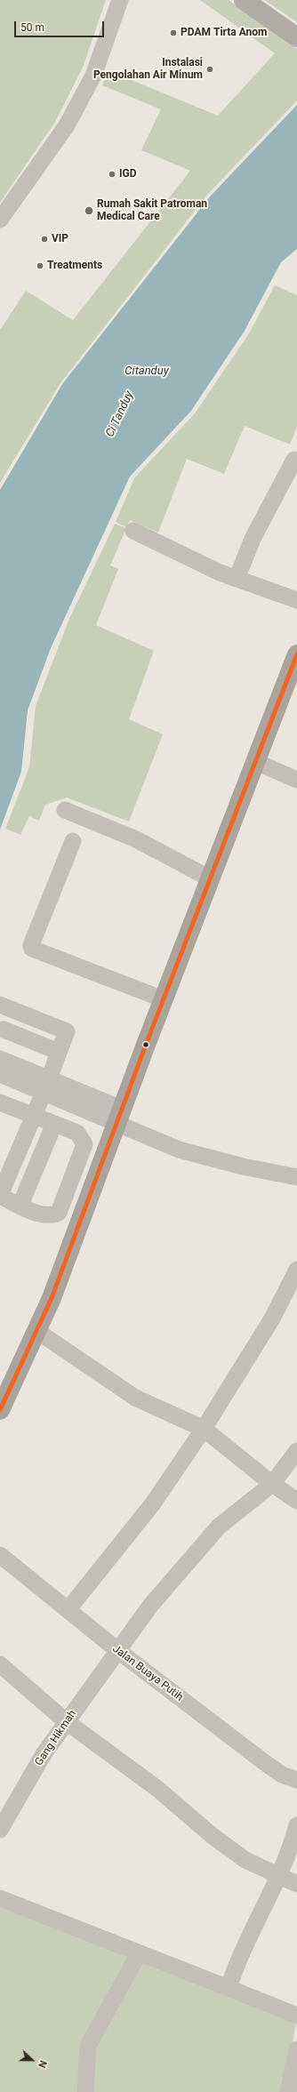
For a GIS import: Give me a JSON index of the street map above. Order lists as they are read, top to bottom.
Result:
{
  "streets": {
    "street": ["Jalan Buaya Putih", "Gang Hikmah"]
  },
  "crossings": [
    ["Jalan Buaya Putih", "Gang Hikmah"]
  ],
  "water": ["Citanduy", "Ci Tanduy"],
  "places": [
    "PDAM Tirta Anom",
    "Instalasi Pengolahan Air Minum",
    "IGD",
    "Rumah Sakit Patroman Medical Care",
    "VIP",
    "Treatments"
  ],
  "scale_bar": "50 m",
  "north": "right"
}
